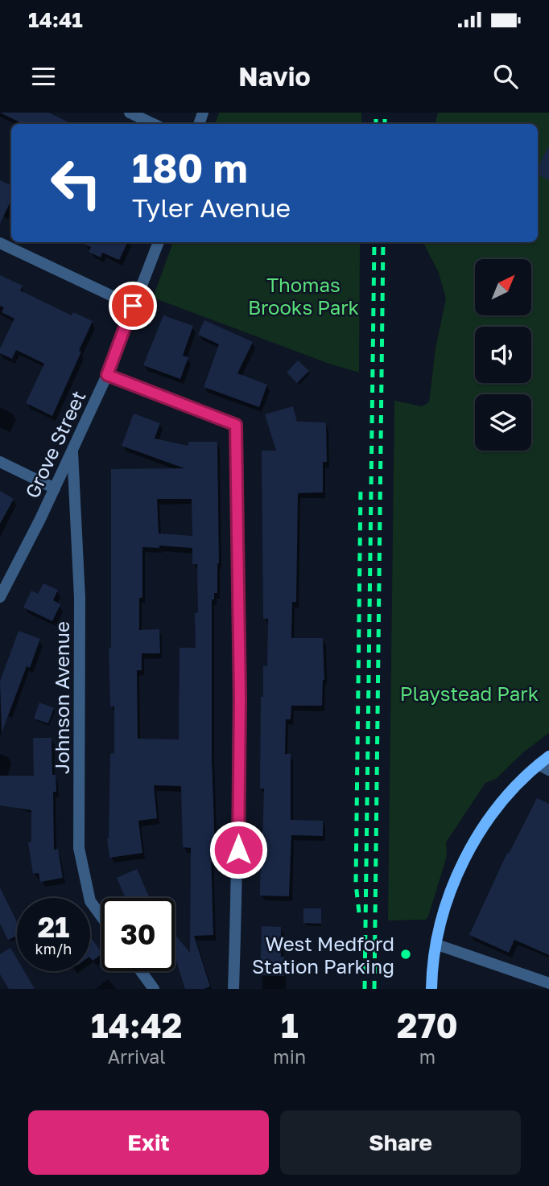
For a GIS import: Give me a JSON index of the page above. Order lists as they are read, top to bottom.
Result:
{
  "streets": {
    "street": ["Grove Street", "Johnson Avenue"]
  },
  "crossings": [
    ["Grove Street", "Johnson Avenue"]
  ],
  "parks": ["Thomas Brooks Park", "Playstead Park"],
  "places": ["West Medford Station Parking"],
  "north": "top right",
  "page": {
    "status": "14:41",
    "header": "Navio",
    "turn": ["180 m", "Tyler Avenue"],
    "speed": "21 km/h",
    "limit": "30",
    "eta": [
      "14:42",
      "Arrival",
      "1",
      "min",
      "270",
      "m"
    ],
    "buttons": ["Exit", "Share"]
  }
}
